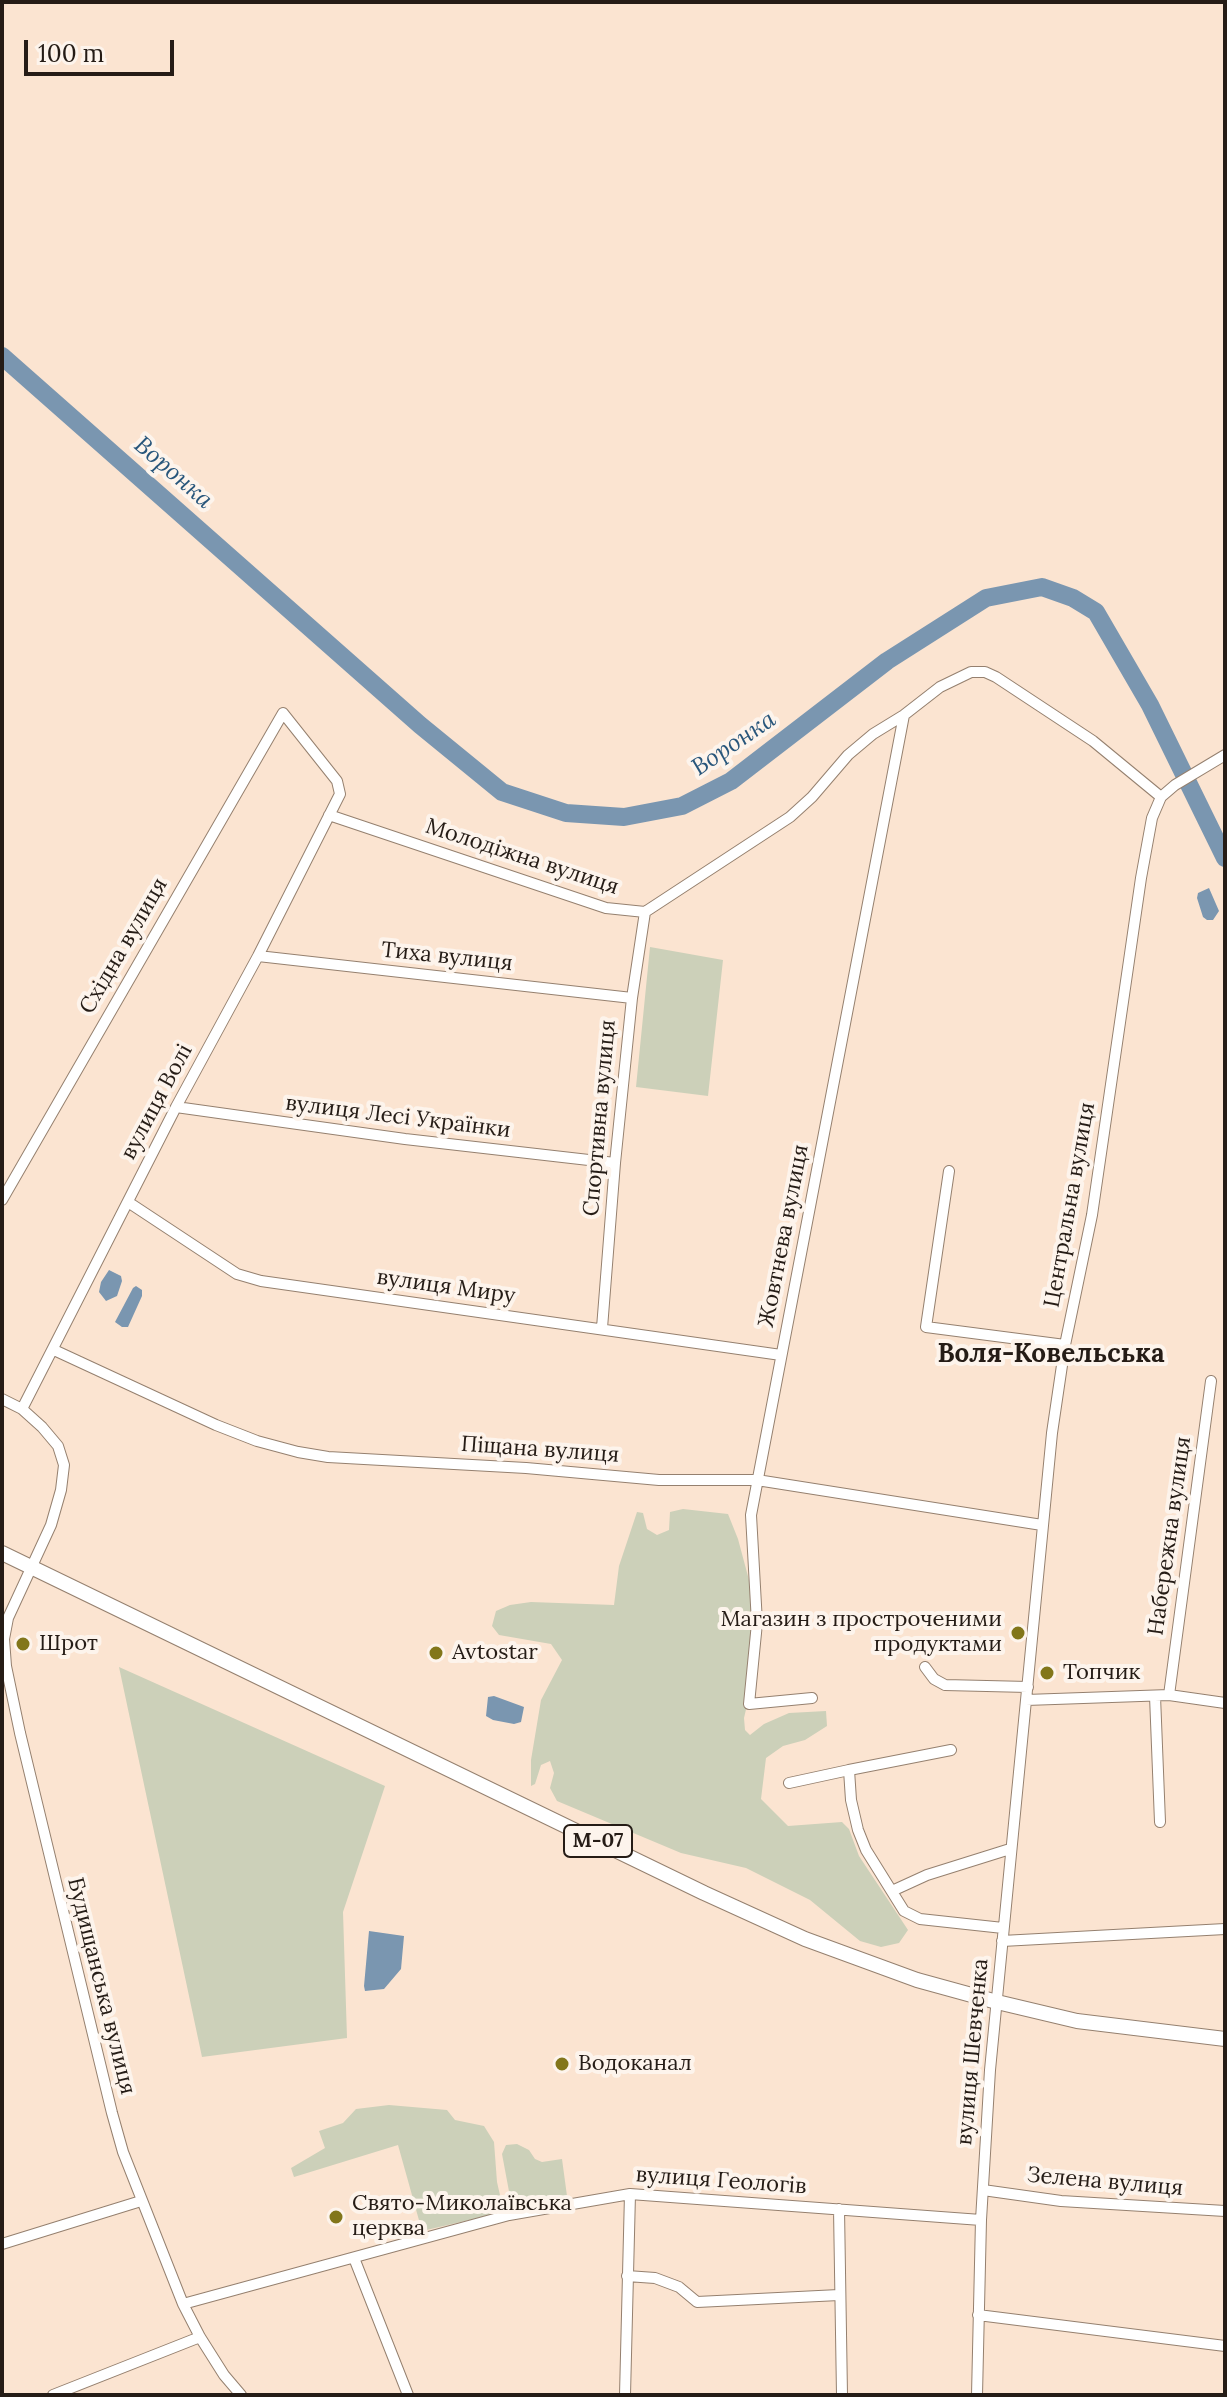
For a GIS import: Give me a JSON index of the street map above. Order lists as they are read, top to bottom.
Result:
{
  "streets": {
    "highway": ["М-07"],
    "street": [
      "Молодіжна вулиця",
      "Східна вулиця",
      "Тиха вулиця",
      "вулиця Волі",
      "вулиця Лесі Українки",
      "Спортивна вулиця",
      "Центральна вулиця",
      "Жовтнева вулиця",
      "вулиця Миру",
      "Піщана вулиця",
      "Набережна вулиця",
      "Будищанська вулиця",
      "вулиця Шевченка",
      "вулиця Геологів",
      "Зелена вулиця"
    ]
  },
  "crossings": [
    ["Молодіжна вулиця", "вулиця Волі"],
    ["Молодіжна вулиця", "Спортивна вулиця"],
    ["Східна вулиця", "вулиця Волі"],
    ["Тиха вулиця", "вулиця Волі"],
    ["Тиха вулиця", "Спортивна вулиця"],
    ["вулиця Волі", "вулиця Лесі Українки"],
    ["вулиця Волі", "вулиця Миру"],
    ["вулиця Волі", "Піщана вулиця"],
    ["вулиця Волі", "Будищанська вулиця"],
    ["вулиця Лесі Українки", "Спортивна вулиця"],
    ["Спортивна вулиця", "вулиця Миру"],
    ["Центральна вулиця", "Піщана вулиця"],
    ["Центральна вулиця", "вулиця Шевченка"],
    ["Жовтнева вулиця", "вулиця Миру"],
    ["Жовтнева вулиця", "Піщана вулиця"],
    ["М-07", "Будищанська вулиця"],
    ["М-07", "вулиця Шевченка"],
    ["Будищанська вулиця", "вулиця Геологів"],
    ["вулиця Шевченка", "вулиця Геологів"],
    ["вулиця Шевченка", "Зелена вулиця"]
  ],
  "districts": ["Воля-Ковельська"],
  "water": ["Воронка"],
  "places": [
    "Магазин з простроченими продуктами",
    "Шрот",
    "Avtostar",
    "Топчик",
    "Водоканал",
    "Свято-Миколаївська церква"
  ],
  "scale_bar": "100 m"
}
